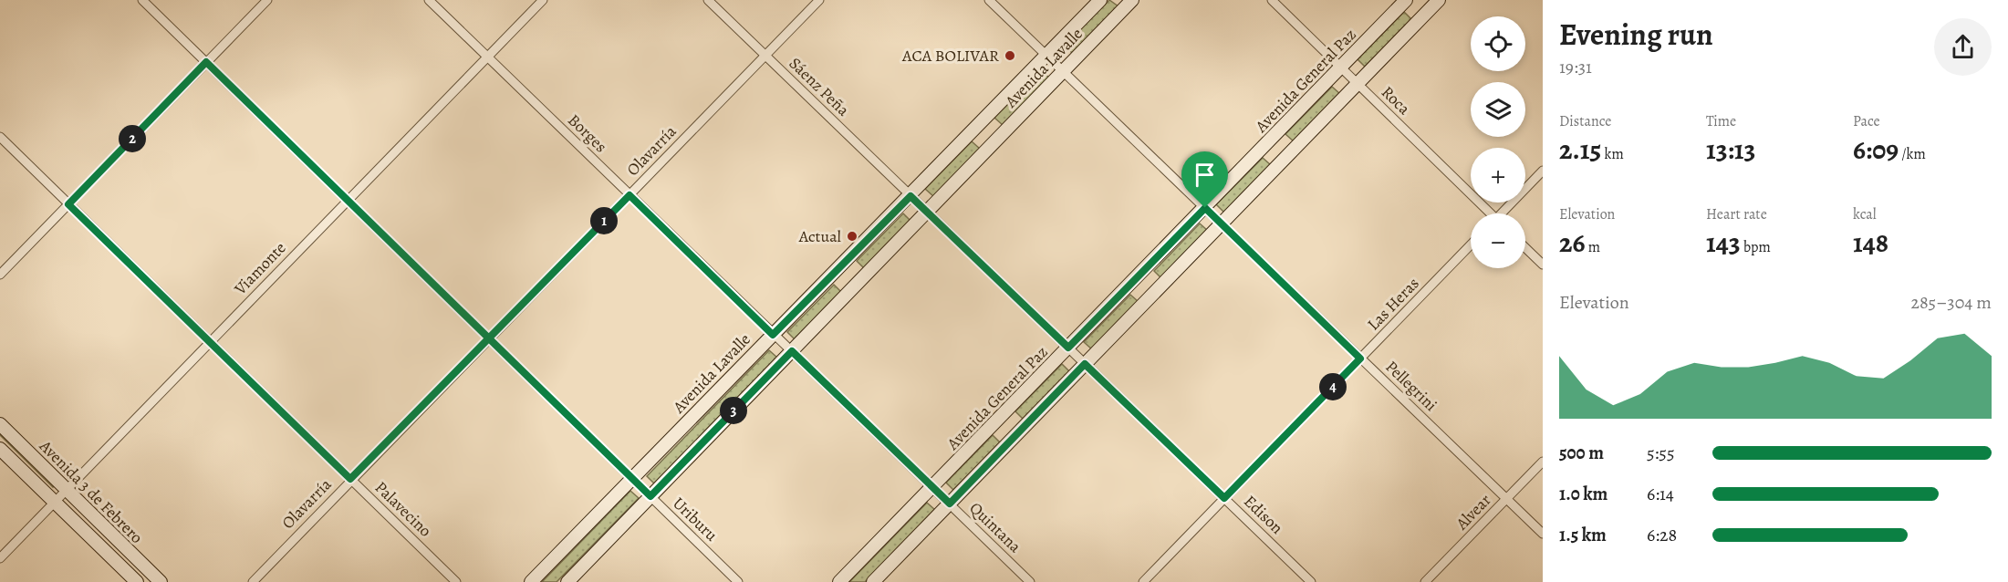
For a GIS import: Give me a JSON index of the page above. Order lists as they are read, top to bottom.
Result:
{
  "streets": {
    "street": [
      "Avenida Lavalle",
      "Avenida General Paz",
      "Sáenz Peña",
      "Roca",
      "Borges",
      "Olavarría",
      "Viamonte",
      "Las Heras",
      "Pellegrini",
      "Avenida 3 de Febrero",
      "Palavecino",
      "Alvear",
      "Edison",
      "Uriburu",
      "Quintana"
    ]
  },
  "crossings": [
    ["Avenida Lavalle", "Sáenz Peña"],
    ["Avenida Lavalle", "Borges"],
    ["Avenida Lavalle", "Pellegrini"],
    ["Avenida Lavalle", "Edison"],
    ["Avenida Lavalle", "Uriburu"],
    ["Avenida Lavalle", "Quintana"],
    ["Avenida General Paz", "Roca"],
    ["Avenida General Paz", "Pellegrini"],
    ["Avenida General Paz", "Edison"],
    ["Avenida General Paz", "Quintana"],
    ["Sáenz Peña", "Olavarría"],
    ["Sáenz Peña", "Edison"],
    ["Borges", "Olavarría"],
    ["Borges", "Viamonte"],
    ["Borges", "Quintana"],
    ["Olavarría", "Palavecino"],
    ["Olavarría", "Uriburu"],
    ["Viamonte", "Avenida 3 de Febrero"],
    ["Viamonte", "Palavecino"],
    ["Viamonte", "Uriburu"],
    ["Las Heras", "Pellegrini"],
    ["Las Heras", "Edison"],
    ["Pellegrini", "Alvear"]
  ],
  "places": ["ACA BOLIVAR", "Actual"],
  "page": {
    "heading": ["Evening run", "19:31"],
    "map_buttons": ["+", "−"],
    "stats": [
      ["Distance", "2.15 km"],
      ["Time", "13:13"],
      ["Pace", "6:09 /km"],
      ["Elevation", "26 m"],
      ["Heart rate", "143 bpm"],
      ["kcal", "148"]
    ],
    "pins": [
      "2",
      "1",
      "4",
      "3"
    ],
    "chart": ["Elevation", "285–304 m"],
    "list": [
      {
        "name": "500 m",
        "note": "5:55"
      },
      {
        "name": "1.0 km",
        "note": "6:14"
      },
      {
        "name": "1.5 km",
        "note": "6:28"
      }
    ]
  }
}
